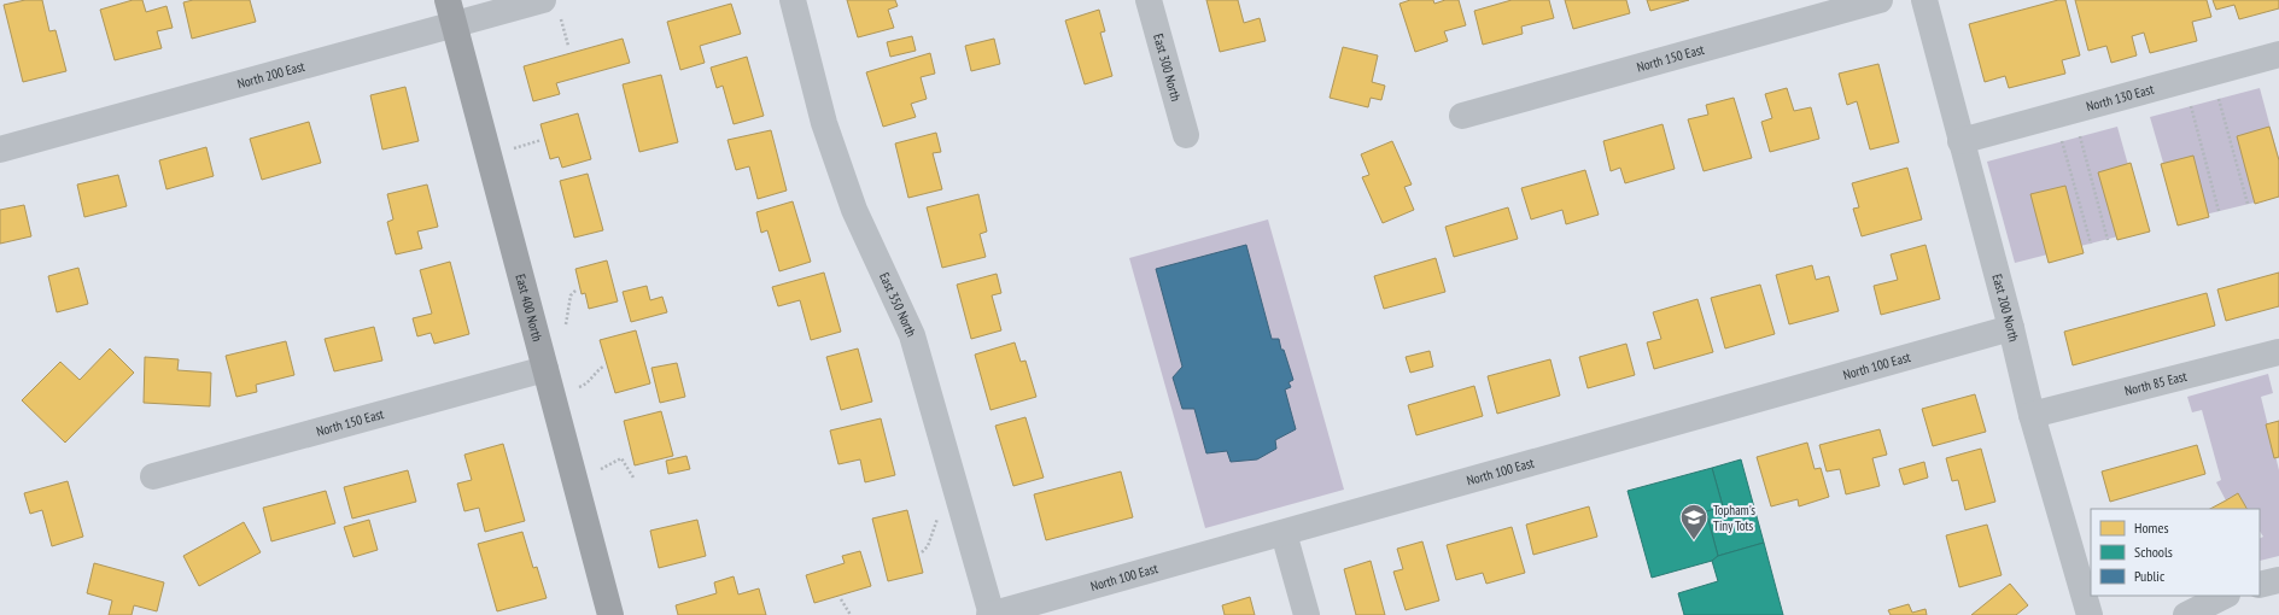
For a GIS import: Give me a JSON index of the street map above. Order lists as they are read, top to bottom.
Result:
{
  "streets": {
    "main road": ["East 400 North"],
    "street": [
      "North 150 East",
      "East 300 North",
      "North 200 East",
      "North 130 East",
      "East 350 North",
      "East 200 North",
      "North 100 East",
      "North 85 East"
    ]
  },
  "crossings": [
    ["North 150 East", "East 400 North"],
    ["North 200 East", "East 400 North"],
    ["North 130 East", "East 200 North"],
    ["East 350 North", "North 100 East"],
    ["East 200 North", "North 100 East"],
    ["East 200 North", "North 85 East"]
  ],
  "places": {
    "school or university": ["Topham's Tiny Tots"]
  },
  "legend": ["Homes", "Schools", "Public"]
}
